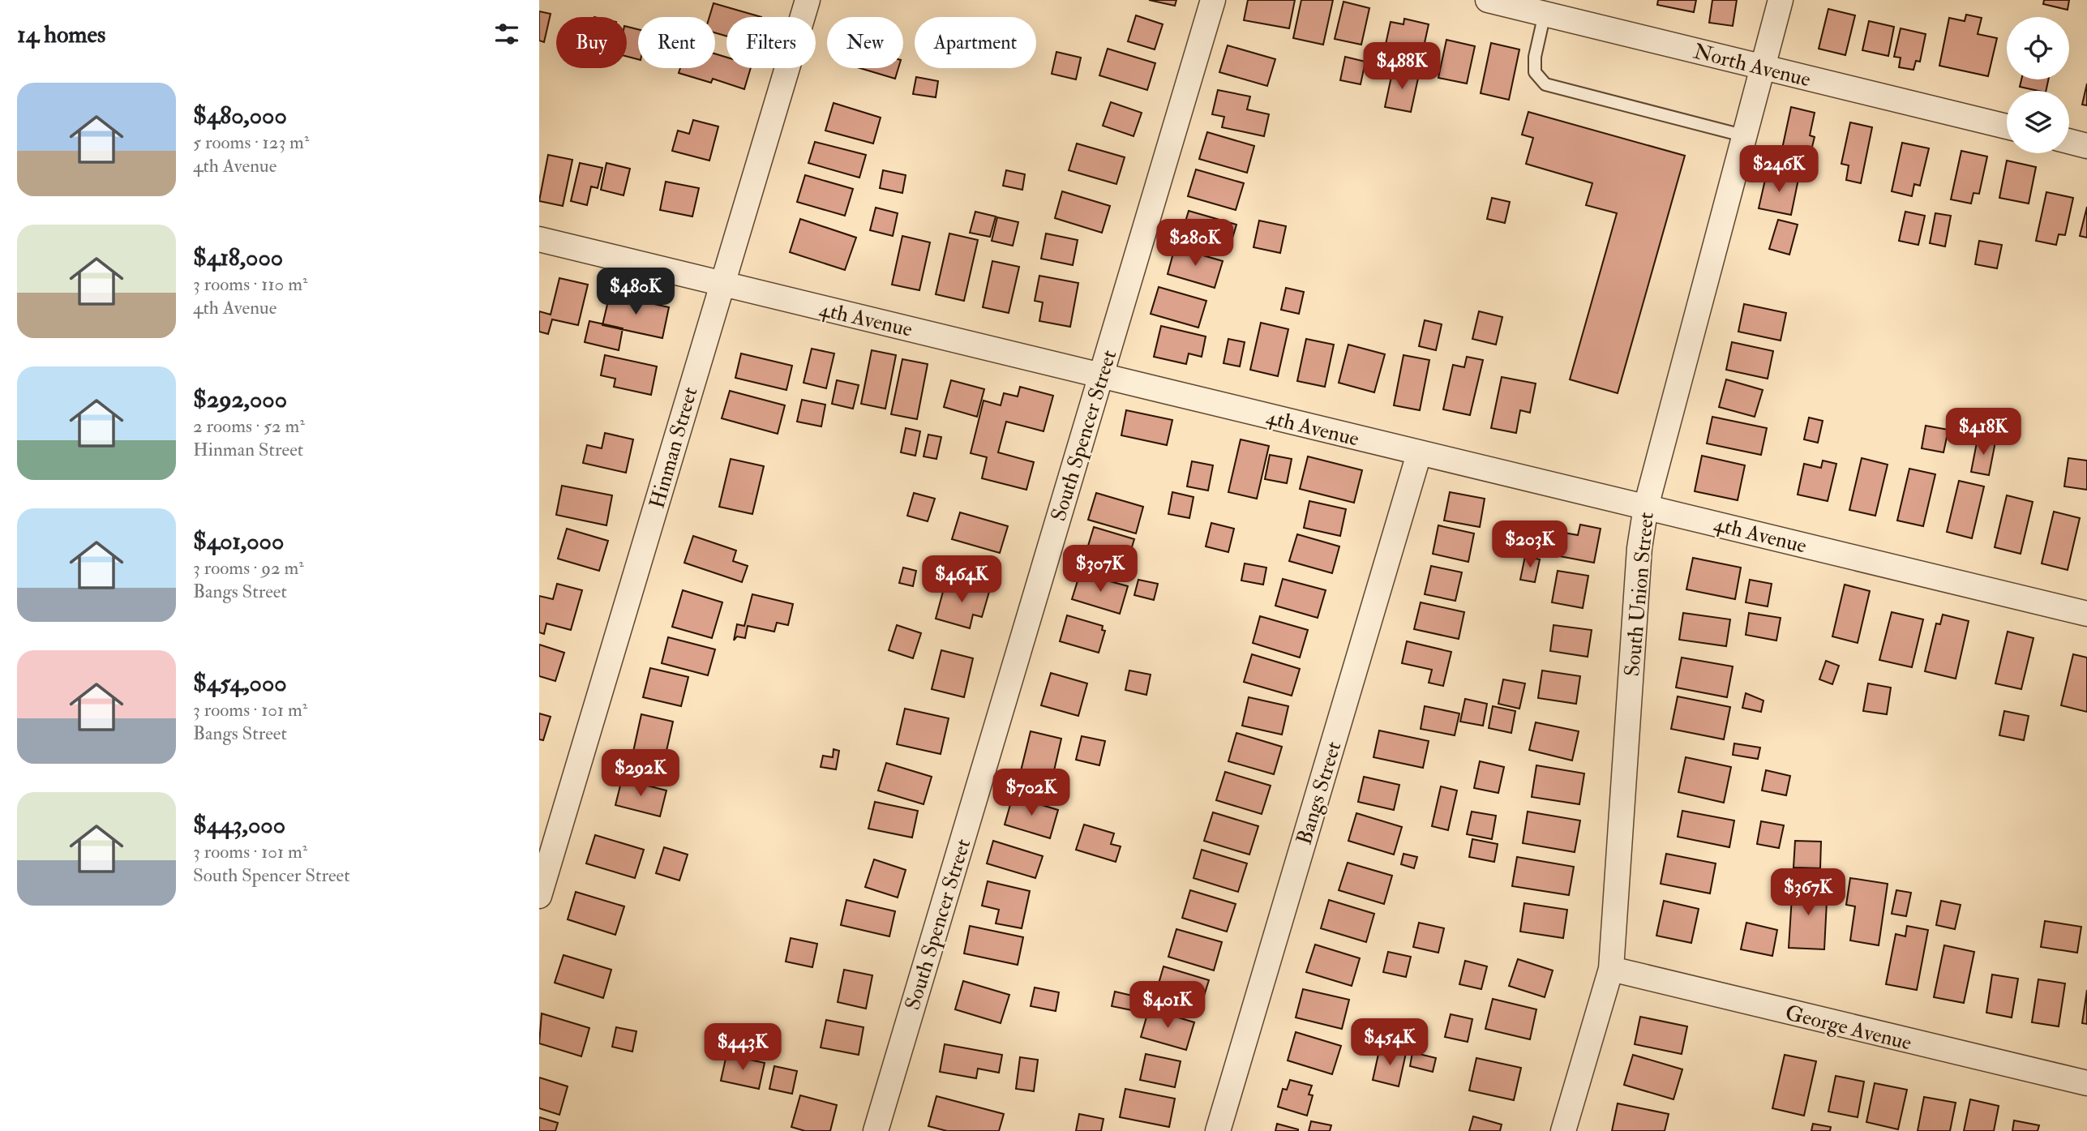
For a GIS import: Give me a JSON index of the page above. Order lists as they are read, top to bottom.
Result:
{
  "streets": {
    "street": [
      "North Avenue",
      "4th Avenue",
      "South Spencer Street",
      "Hinman Street",
      "South Union Street",
      "Bangs Street",
      "George Avenue"
    ]
  },
  "crossings": [
    ["North Avenue", "South Union Street"],
    ["4th Avenue", "South Spencer Street"],
    ["4th Avenue", "Hinman Street"],
    ["4th Avenue", "South Union Street"],
    ["4th Avenue", "Bangs Street"],
    ["South Union Street", "George Avenue"]
  ],
  "page": {
    "heading": "14 homes",
    "chip": [
      "Buy",
      "Rent",
      "Filters",
      "New",
      "Apartment"
    ],
    "price": [
      "$488K",
      "$246K",
      "$280K",
      "$480K",
      "$418K",
      "$203K",
      "$307K",
      "$464K",
      "$292K",
      "$702K",
      "$367K",
      "$401K",
      "$454K",
      "$443K"
    ],
    "list": [
      {
        "name": "$480,000",
        "note": "5 rooms · 123 m² · 4th Avenue"
      },
      {
        "name": "$418,000",
        "note": "3 rooms · 110 m² · 4th Avenue"
      },
      {
        "name": "$292,000",
        "note": "2 rooms · 52 m² · Hinman Street"
      },
      {
        "name": "$401,000",
        "note": "3 rooms · 92 m² · Bangs Street"
      },
      {
        "name": "$454,000",
        "note": "3 rooms · 101 m² · Bangs Street"
      },
      {
        "name": "$443,000",
        "note": "3 rooms · 101 m² · South Spencer Street"
      }
    ]
  }
}
